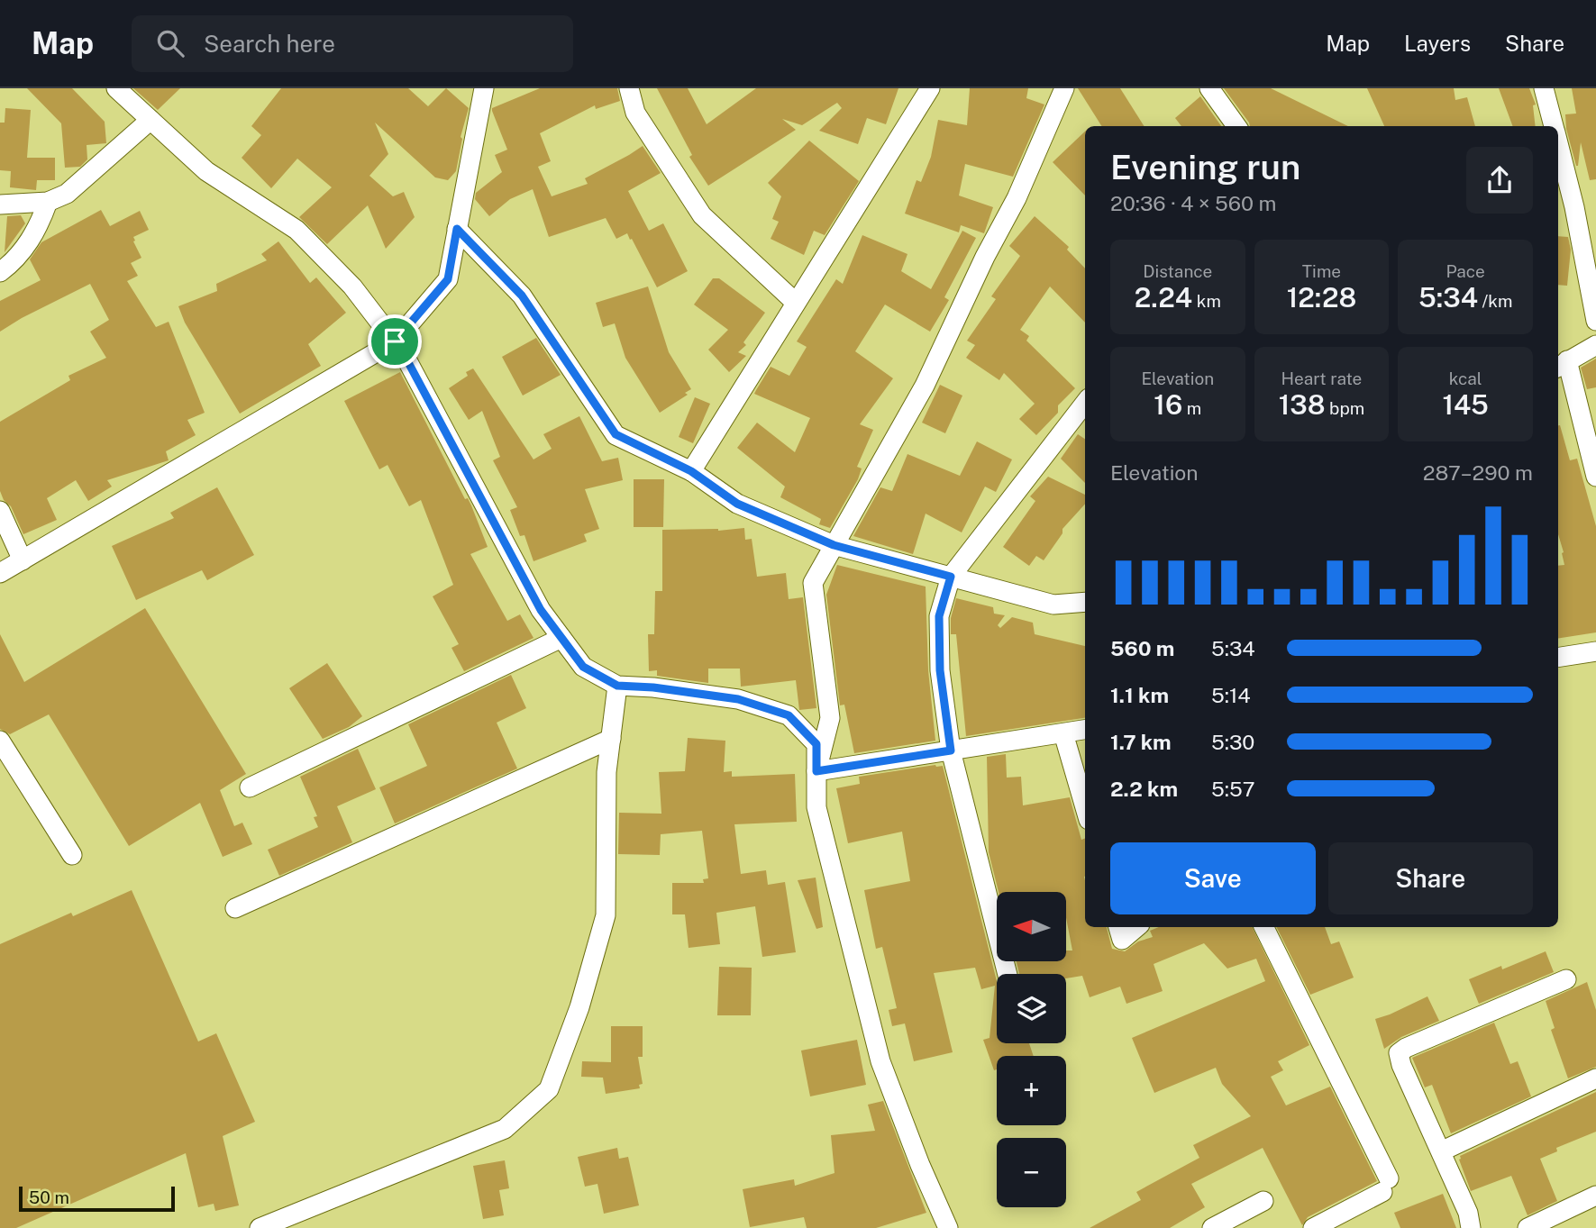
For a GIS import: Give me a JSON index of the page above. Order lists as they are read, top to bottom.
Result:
{
  "scale_bar": "50 m",
  "north": "left",
  "page": {
    "header": "Map",
    "search": "Search here",
    "nav": ["Map", "Layers", "Share"],
    "heading": ["Evening run", "20:36 · 4 × 560 m"],
    "stats": [
      ["Distance", "2.24 km"],
      ["Time", "12:28"],
      ["Pace", "5:34 /km"],
      ["Elevation", "16 m"],
      ["Heart rate", "138 bpm"],
      ["kcal", "145"]
    ],
    "chart": ["Elevation", "287–290 m"],
    "list": [
      {
        "name": "560 m",
        "note": "5:34"
      },
      {
        "name": "1.1 km",
        "note": "5:14"
      },
      {
        "name": "1.7 km",
        "note": "5:30"
      },
      {
        "name": "2.2 km",
        "note": "5:57"
      }
    ],
    "buttons": ["Save", "Share"],
    "map_buttons": ["+", "−"],
    "scale": "50 m"
  }
}
